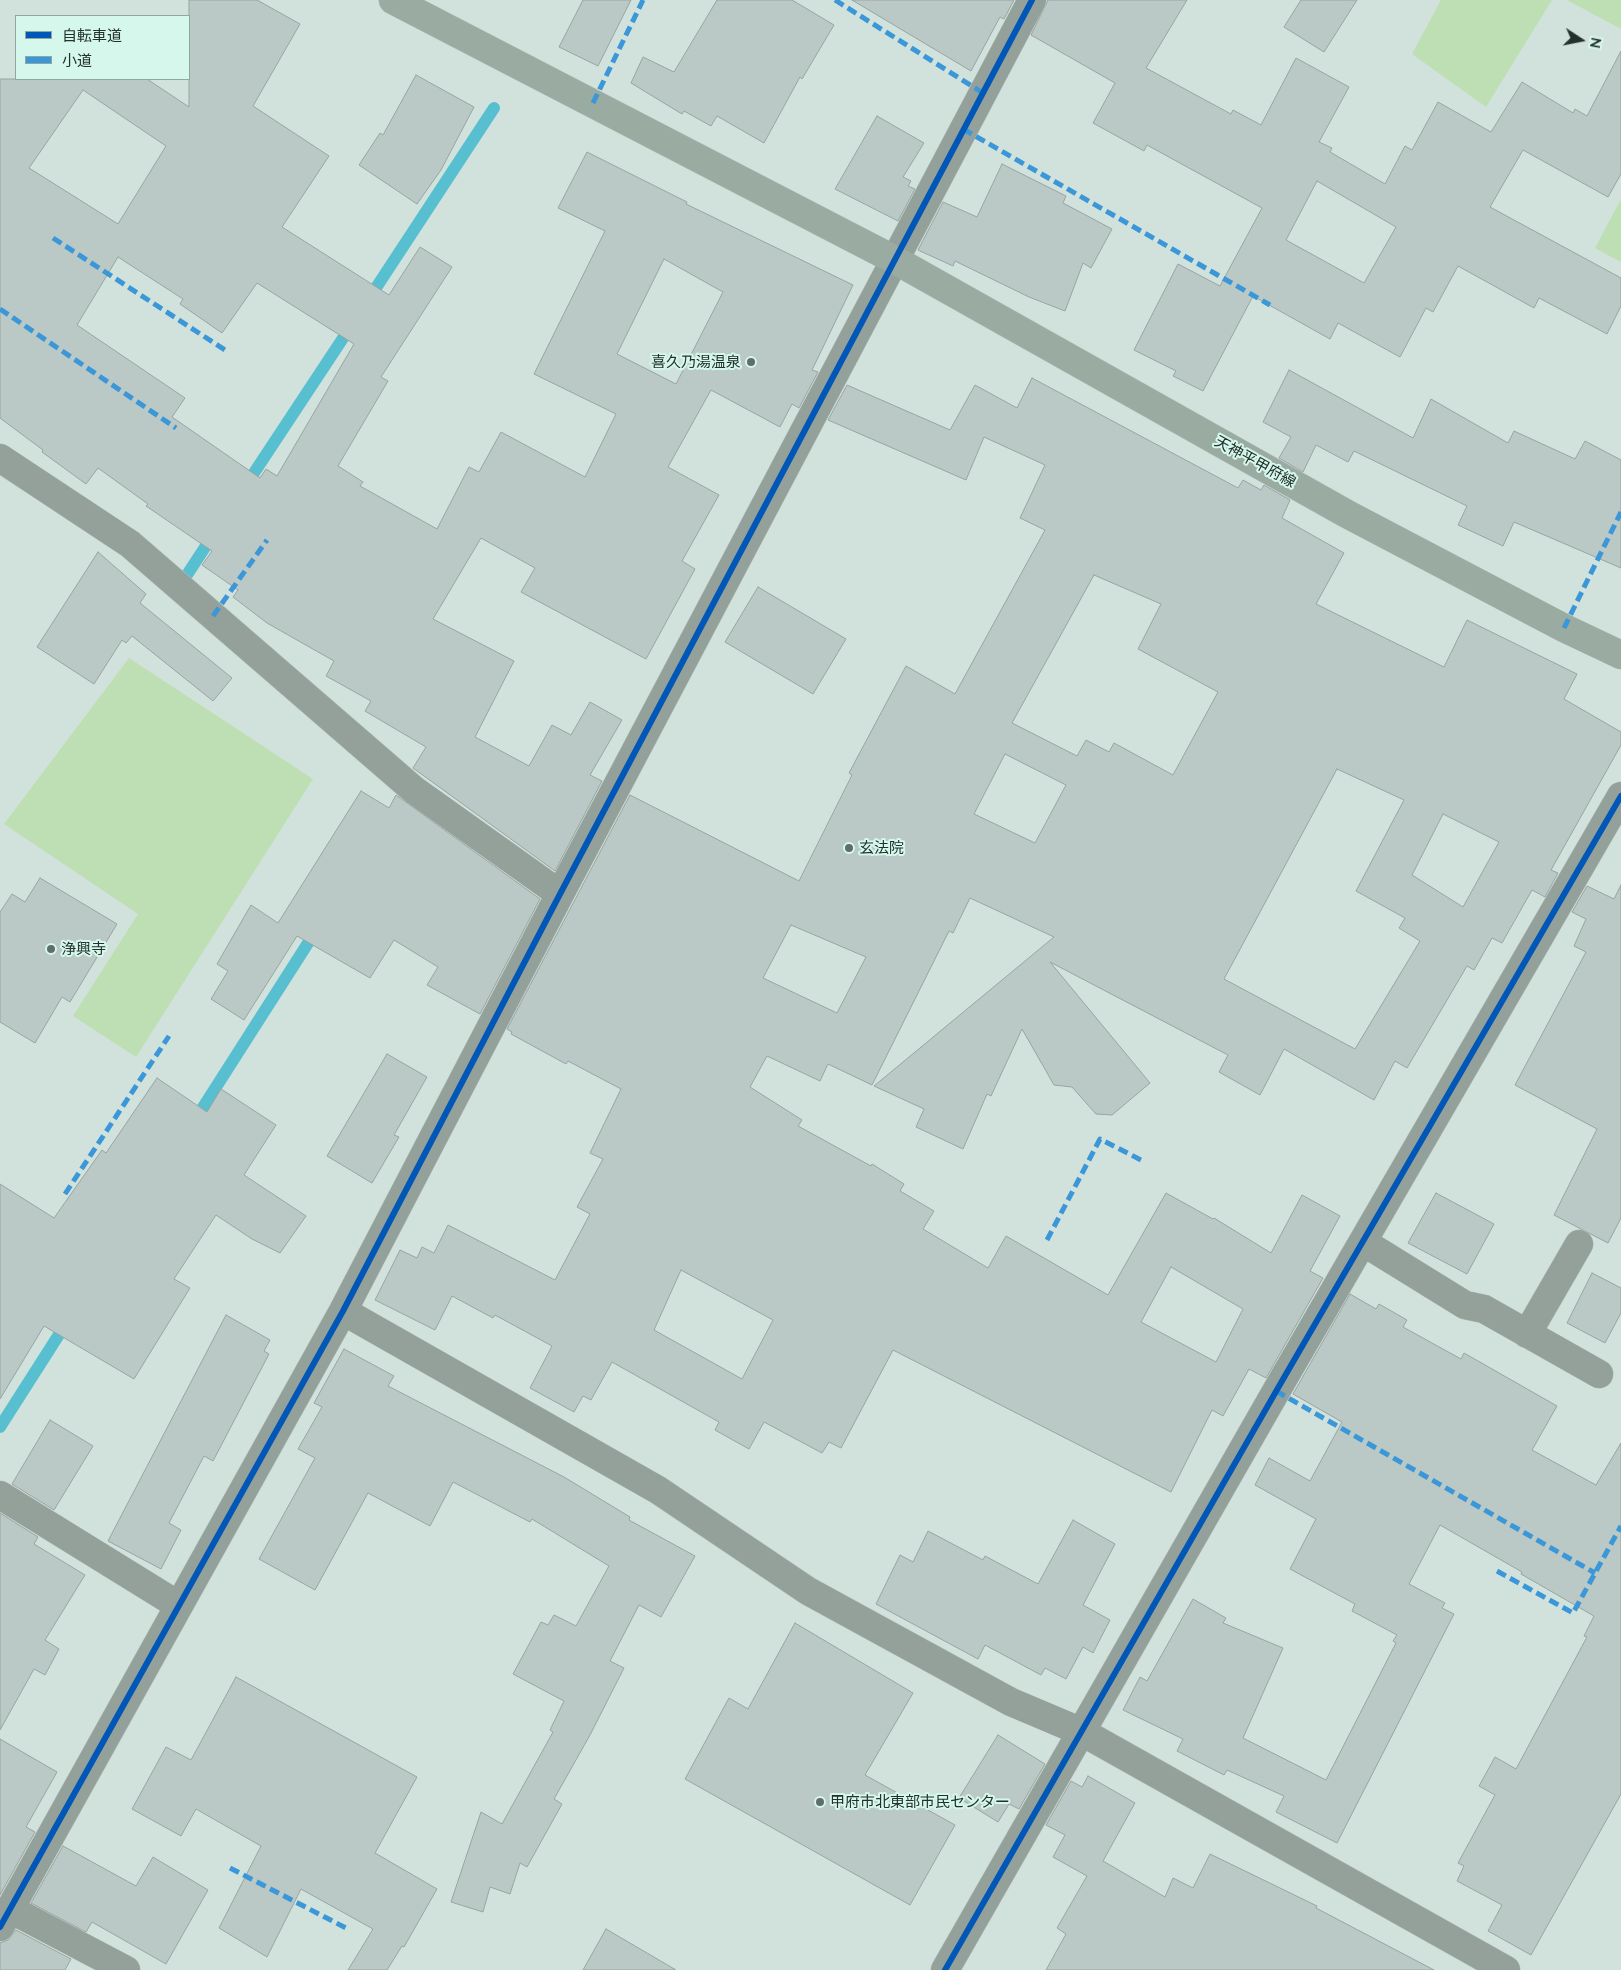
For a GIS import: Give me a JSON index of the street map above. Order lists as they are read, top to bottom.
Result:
{
  "streets": {
    "main road": ["天神平甲府線"]
  },
  "places": [
    "喜久乃湯温泉",
    "玄法院",
    "浄興寺",
    "甲府市北東部市民センター"
  ],
  "legend": ["自転車道", "小道"],
  "north": "right"
}
